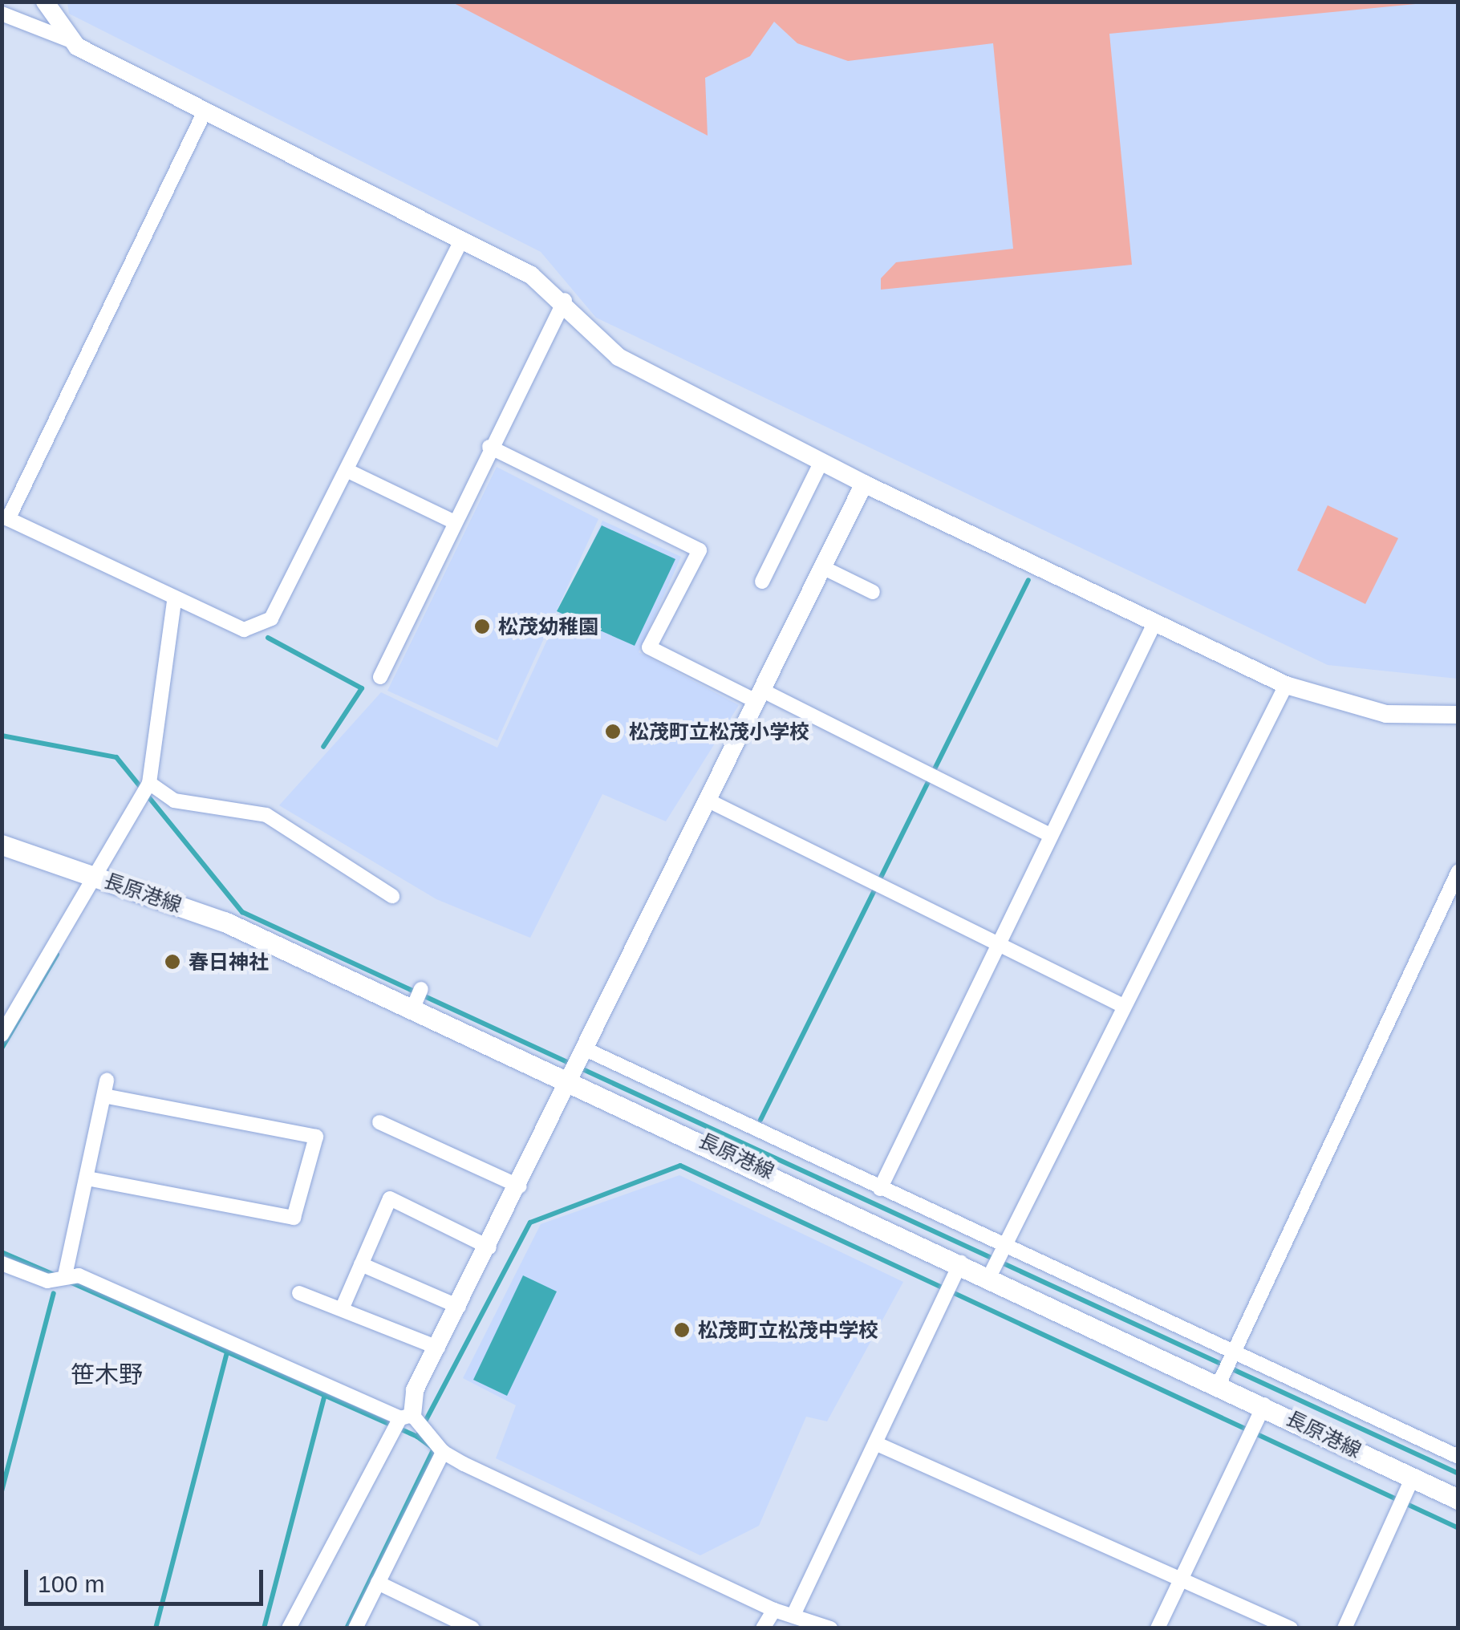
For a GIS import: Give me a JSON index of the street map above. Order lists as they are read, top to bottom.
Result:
{
  "streets": {
    "main road": ["長原港線"]
  },
  "districts": ["笹木野"],
  "places": [
    "松茂幼稚園",
    "松茂町立松茂小学校",
    "春日神社",
    "松茂町立松茂中学校"
  ],
  "scale_bar": "100 m"
}
